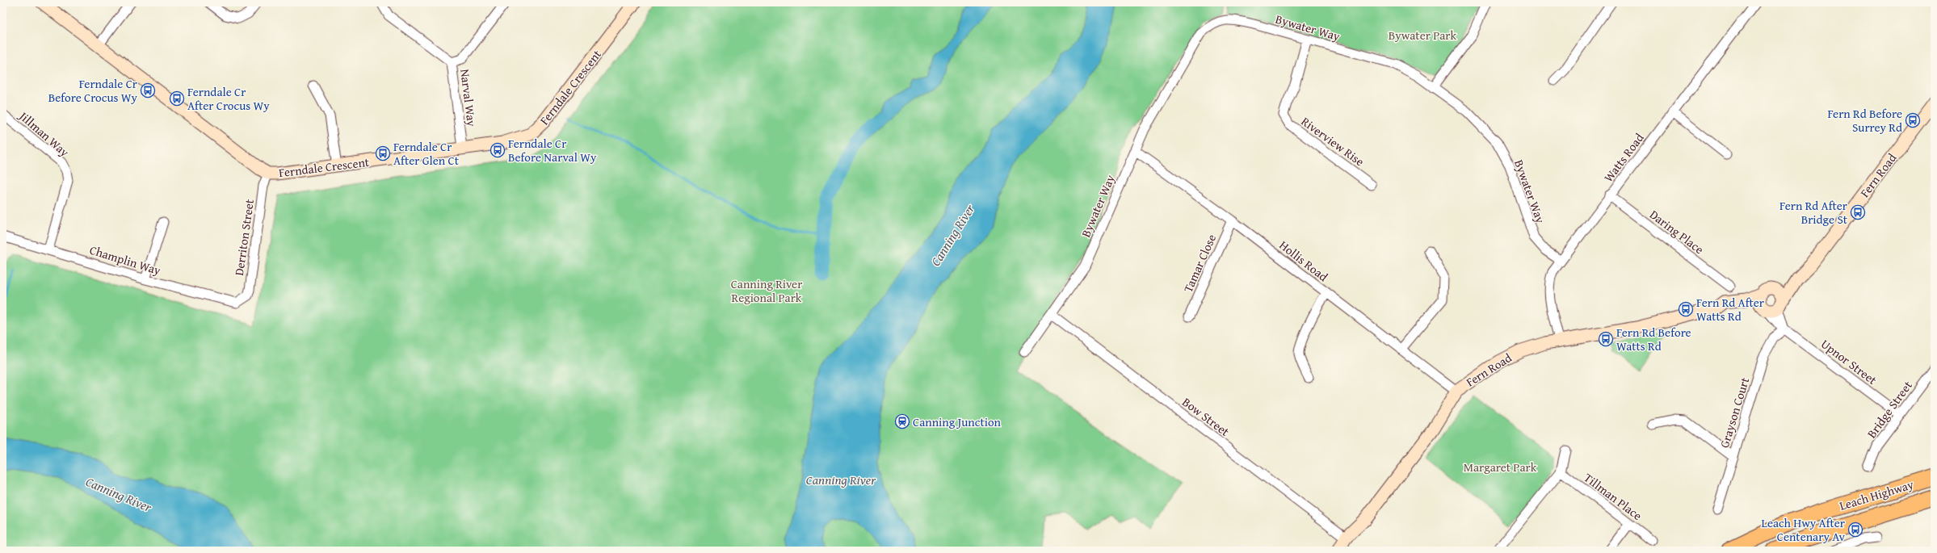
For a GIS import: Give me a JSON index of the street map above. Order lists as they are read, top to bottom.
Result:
{
  "streets": {
    "highway": ["Leach Highway"],
    "street": [
      "Bywater Way",
      "Ferndale Crescent",
      "Narval Way",
      "Jillman Way",
      "Riverview Rise",
      "Watts Road",
      "Fern Road",
      "Daring Place",
      "Derriton Street",
      "Champlin Way",
      "Hollis Road",
      "Tamar Close",
      "Upnor Street",
      "Bridge Street",
      "Grayson Court",
      "Bow Street",
      "Tillman Place"
    ]
  },
  "crossings": [
    ["Bywater Way", "Riverview Rise"],
    ["Bywater Way", "Watts Road"],
    ["Bywater Way", "Hollis Road"],
    ["Bywater Way", "Bow Street"],
    ["Ferndale Crescent", "Narval Way"],
    ["Ferndale Crescent", "Derriton Street"],
    ["Jillman Way", "Champlin Way"],
    ["Watts Road", "Fern Road"],
    ["Watts Road", "Daring Place"],
    ["Fern Road", "Hollis Road"],
    ["Fern Road", "Bow Street"],
    ["Derriton Street", "Champlin Way"],
    ["Hollis Road", "Tamar Close"],
    ["Upnor Street", "Bridge Street"],
    ["Upnor Street", "Grayson Court"]
  ],
  "water": ["Canning River"],
  "parks": ["Bywater Park", "Canning River Regional Park", "Margaret Park"],
  "places": {
    "bus stop": [
      "Ferndale Cr Before Crocus Wy",
      "Ferndale Cr After Crocus Wy",
      "Fern Rd Before Surrey Rd",
      "Ferndale Cr Before Narval Wy",
      "Ferndale Cr After Glen Ct",
      "Fern Rd After Bridge St",
      "Fern Rd After Watts Rd",
      "Fern Rd Before Watts Rd",
      "Leach Hwy After Centenary Av"
    ],
    "station": ["Canning Junction"]
  }
}
